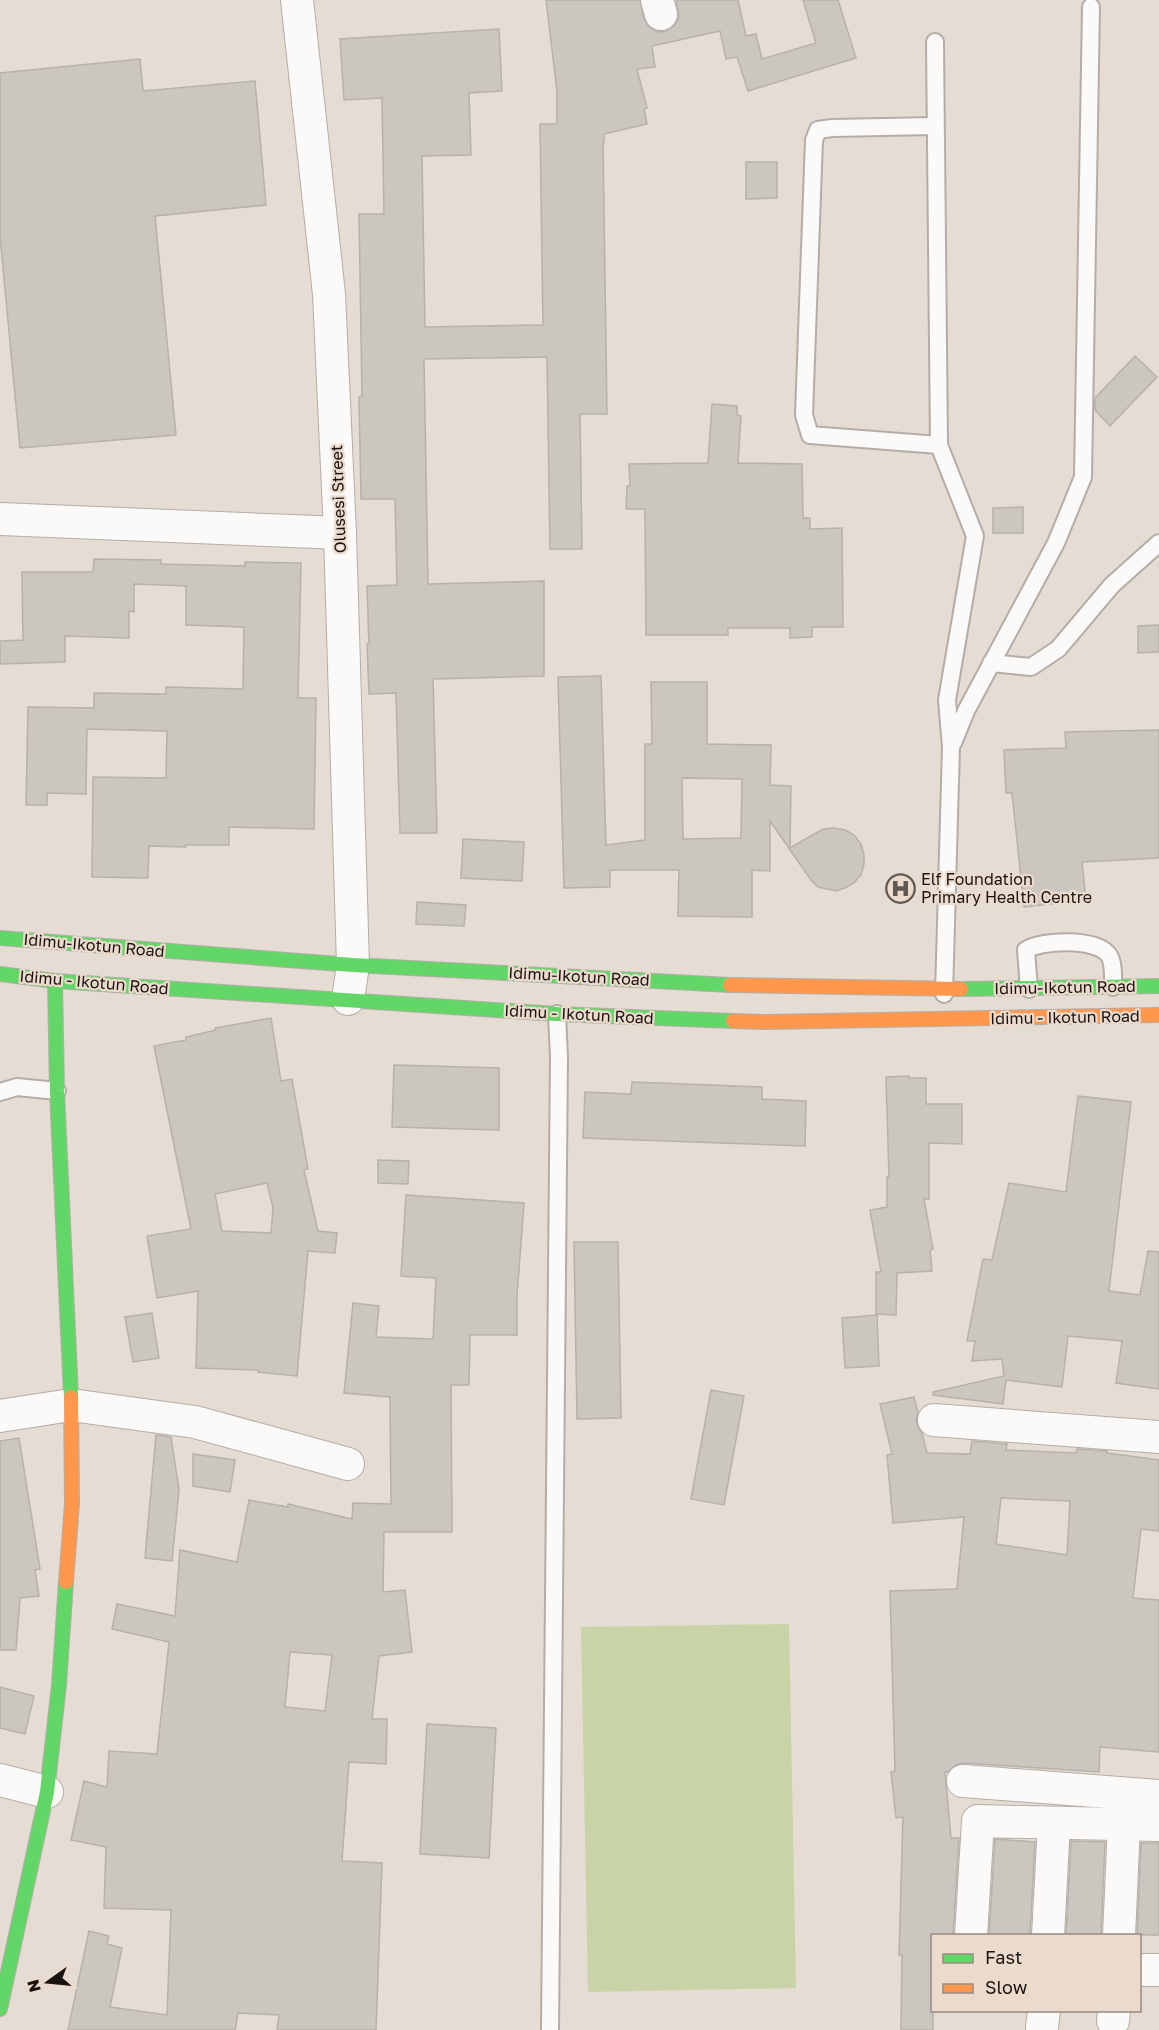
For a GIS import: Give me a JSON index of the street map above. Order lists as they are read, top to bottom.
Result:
{
  "streets": {
    "main road": ["Idimu-Ikotun Road", "Idimu - Ikotun Road"],
    "street": ["Olusesi Street"]
  },
  "crossings": [
    ["Olusesi Street", "Idimu-Ikotun Road"],
    ["Olusesi Street", "Idimu - Ikotun Road"]
  ],
  "places": {
    "hospital": ["Elf Foundation Primary Health Centre"]
  },
  "legend": ["Fast", "Slow"],
  "north": "left"
}
